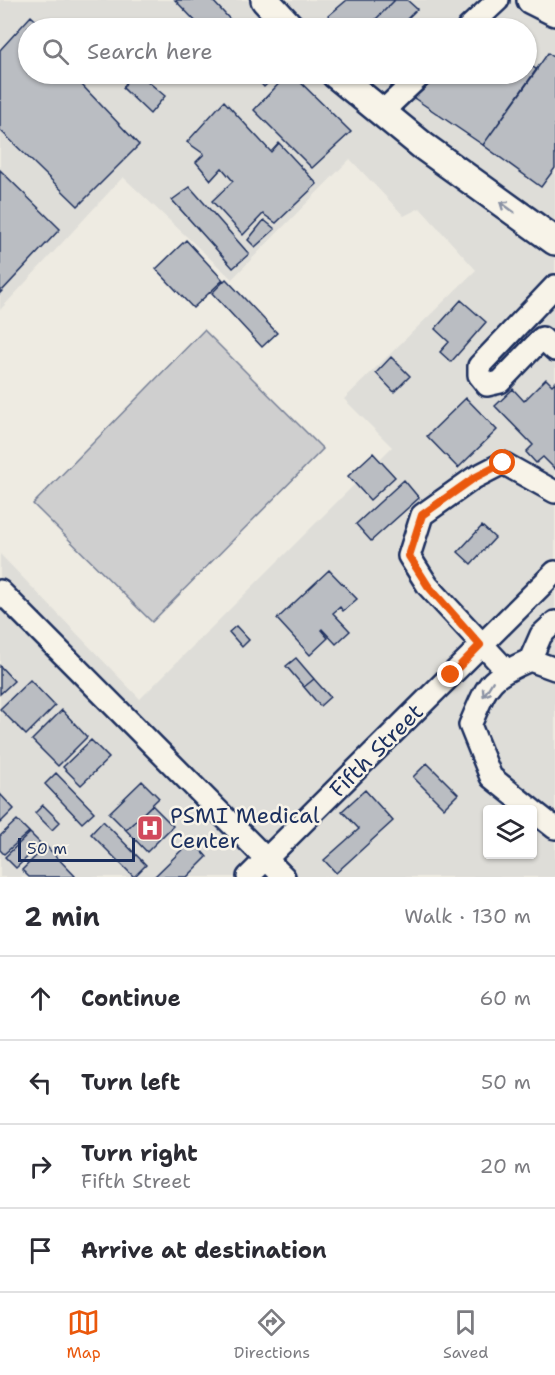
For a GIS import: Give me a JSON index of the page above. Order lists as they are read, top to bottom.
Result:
{
  "streets": {
    "street": ["Fifth Street"]
  },
  "places": {
    "hospital": ["PSMI Medical Center"]
  },
  "scale_bar": "50 m",
  "page": {
    "search": "Search here",
    "scale": "50 m",
    "heading": ["2 min", "Walk · 130 m"],
    "list": [
      ["Continue", "60 m"],
      ["Turn left", "50 m"],
      ["Turn right", "Fifth Street", "20 m"],
      "Arrive at destination"
    ],
    "nav": ["Map", "Directions", "Saved"]
  }
}
